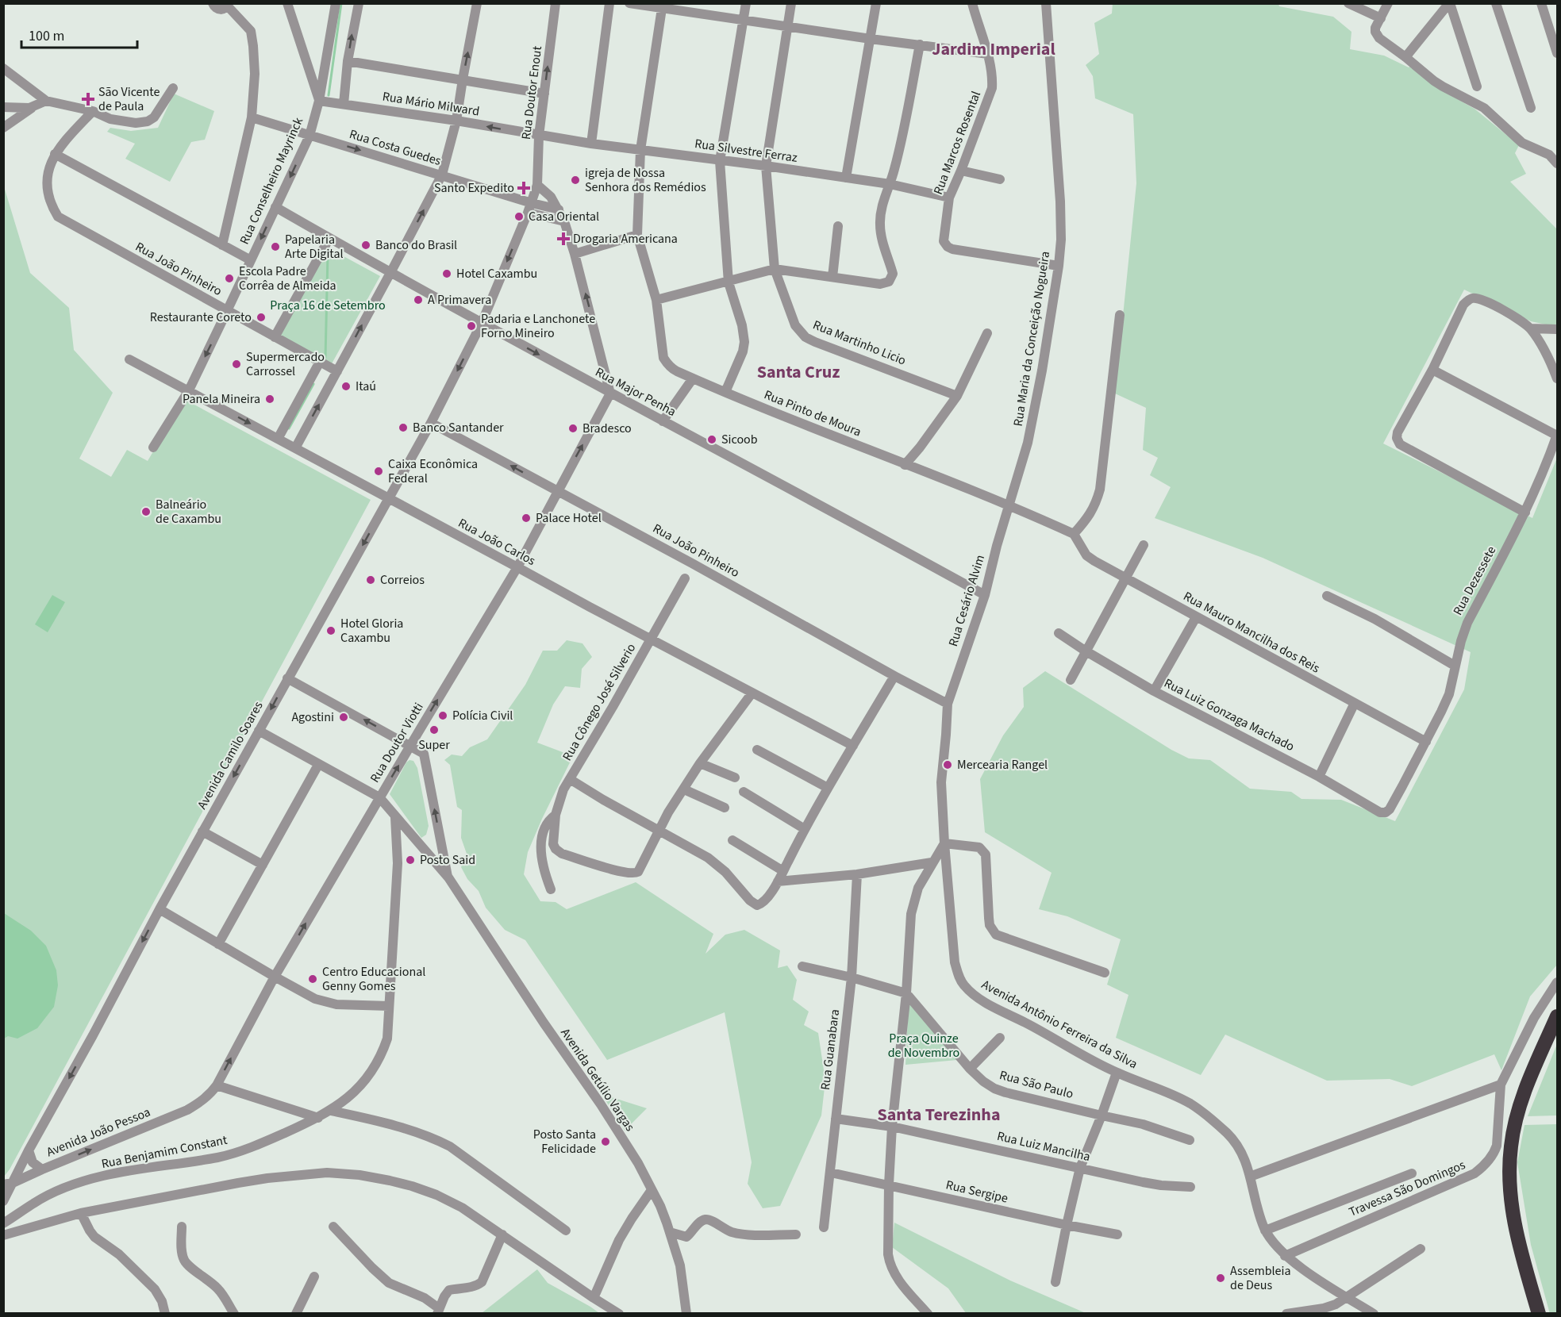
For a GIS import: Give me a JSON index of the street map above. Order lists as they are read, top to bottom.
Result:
{
  "streets": {
    "street": [
      "Rua Doutor Enout",
      "Rua Mário Milward",
      "Rua Marcos Rosental",
      "Rua Costa Guedes",
      "Rua Silvestre Ferraz",
      "Rua Conselheiro Mayrinck",
      "Rua João Pinheiro",
      "Rua Maria da Conceição Nogueira",
      "Rua Martinho Licio",
      "Rua Major Penha",
      "Rua Pinto de Moura",
      "Rua João Carlos",
      "Rua Dezessete",
      "Rua Cesário Alvim",
      "Rua Mauro Mancilha dos Reis",
      "Rua Cônego José Silverio",
      "Rua Luiz Gonzaga Machado",
      "Rua Doutor Viotti",
      "Avenida Camilo Soares",
      "Avenida Antônio Ferreira da Silva",
      "Rua Guanabara",
      "Avenida Getúlio Vargas",
      "Rua São Paulo",
      "Avenida João Pessoa",
      "Rua Luiz Mancilha",
      "Rua Benjamim Constant",
      "Travessa São Domingos",
      "Rua Sergipe"
    ]
  },
  "crossings": [
    ["Rua Doutor Enout", "Rua Mário Milward"],
    ["Rua Doutor Enout", "Rua Costa Guedes"],
    ["Rua Doutor Enout", "Rua Silvestre Ferraz"],
    ["Rua Doutor Enout", "Avenida Camilo Soares"],
    ["Rua Mário Milward", "Rua Silvestre Ferraz"],
    ["Rua Mário Milward", "Rua Conselheiro Mayrinck"],
    ["Rua Marcos Rosental", "Rua Silvestre Ferraz"],
    ["Rua Marcos Rosental", "Rua Maria da Conceição Nogueira"],
    ["Rua Costa Guedes", "Rua Conselheiro Mayrinck"],
    ["Rua Costa Guedes", "Avenida Camilo Soares"],
    ["Rua Silvestre Ferraz", "Rua Martinho Licio"],
    ["Rua Silvestre Ferraz", "Rua Pinto de Moura"],
    ["Rua Conselheiro Mayrinck", "Rua João Pinheiro"],
    ["Rua Conselheiro Mayrinck", "Rua Major Penha"],
    ["Rua Conselheiro Mayrinck", "Rua João Carlos"],
    ["Rua João Pinheiro", "Rua Cesário Alvim"],
    ["Rua João Pinheiro", "Rua Doutor Viotti"],
    ["Rua João Pinheiro", "Avenida Camilo Soares"],
    ["Rua João Pinheiro", "Avenida Antônio Ferreira da Silva"],
    ["Rua Maria da Conceição Nogueira", "Rua Pinto de Moura"],
    ["Rua Maria da Conceição Nogueira", "Rua Cesário Alvim"],
    ["Rua Major Penha", "Rua Cesário Alvim"],
    ["Rua Major Penha", "Rua Doutor Viotti"],
    ["Rua Major Penha", "Avenida Camilo Soares"],
    ["Rua Pinto de Moura", "Rua Cesário Alvim"],
    ["Rua Pinto de Moura", "Rua Mauro Mancilha dos Reis"],
    ["Rua João Carlos", "Rua Cônego José Silverio"],
    ["Rua João Carlos", "Rua Doutor Viotti"],
    ["Rua João Carlos", "Avenida Camilo Soares"],
    ["Rua Dezessete", "Rua Mauro Mancilha dos Reis"],
    ["Rua Dezessete", "Rua Luiz Gonzaga Machado"],
    ["Rua Cesário Alvim", "Avenida Antônio Ferreira da Silva"],
    ["Rua Doutor Viotti", "Avenida João Pessoa"],
    ["Avenida Camilo Soares", "Avenida João Pessoa"],
    ["Avenida Antônio Ferreira da Silva", "Travessa São Domingos"],
    ["Rua Guanabara", "Rua Luiz Mancilha"],
    ["Rua Guanabara", "Rua Sergipe"]
  ],
  "one_way": [
    "Rua Costa Guedes",
    "Rua Doutor Viotti",
    "Avenida Camilo Soares",
    "Avenida João Pessoa"
  ],
  "districts": ["Jardim Imperial", "Santa Cruz", "Santa Terezinha"],
  "parks": ["Praça 16 de Setembro", "Praça Quinze de Novembro"],
  "places": {
    "health": ["São Vicente de Paula", "Santo Expedito", "Drogaria Americana"],
    "other": [
      "igreja de Nossa Senhora dos Remédios",
      "Casa Oriental",
      "Banco do Brasil",
      "Papelaria Arte Digital",
      "Hotel Caxambu",
      "Escola Padre Corrêa de Almeida",
      "A Primavera",
      "Restaurante Coreto",
      "Padaria e Lanchonete Forno Mineiro",
      "Supermercado Carrossel",
      "Itaú",
      "Panela Mineira",
      "Banco Santander",
      "Bradesco",
      "Sicoob",
      "Caixa Econômica Federal",
      "Balneário de Caxambu",
      "Palace Hotel",
      "Correios",
      "Hotel Gloria Caxambu",
      "Polícia Civil",
      "Agostini",
      "Super",
      "Mercearia Rangel",
      "Posto Said",
      "Centro Educacional Genny Gomes",
      "Posto Santa Felicidade",
      "Assembleia de Deus"
    ]
  },
  "scale_bar": "100 m"
}
